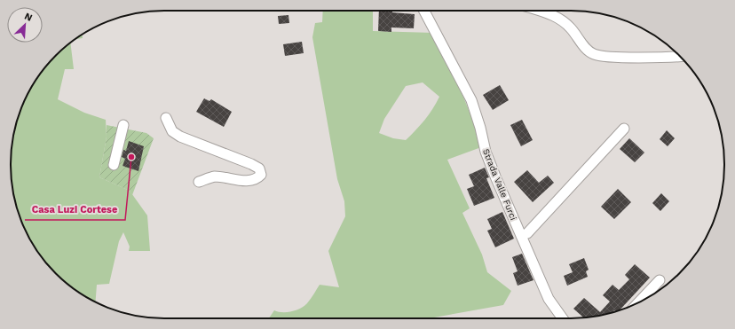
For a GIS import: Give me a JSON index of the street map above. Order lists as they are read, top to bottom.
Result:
{
  "streets": {
    "street": ["Strada Valle Furci"]
  },
  "places": ["Casa Luzi Cortese"],
  "north": "top right"
}
